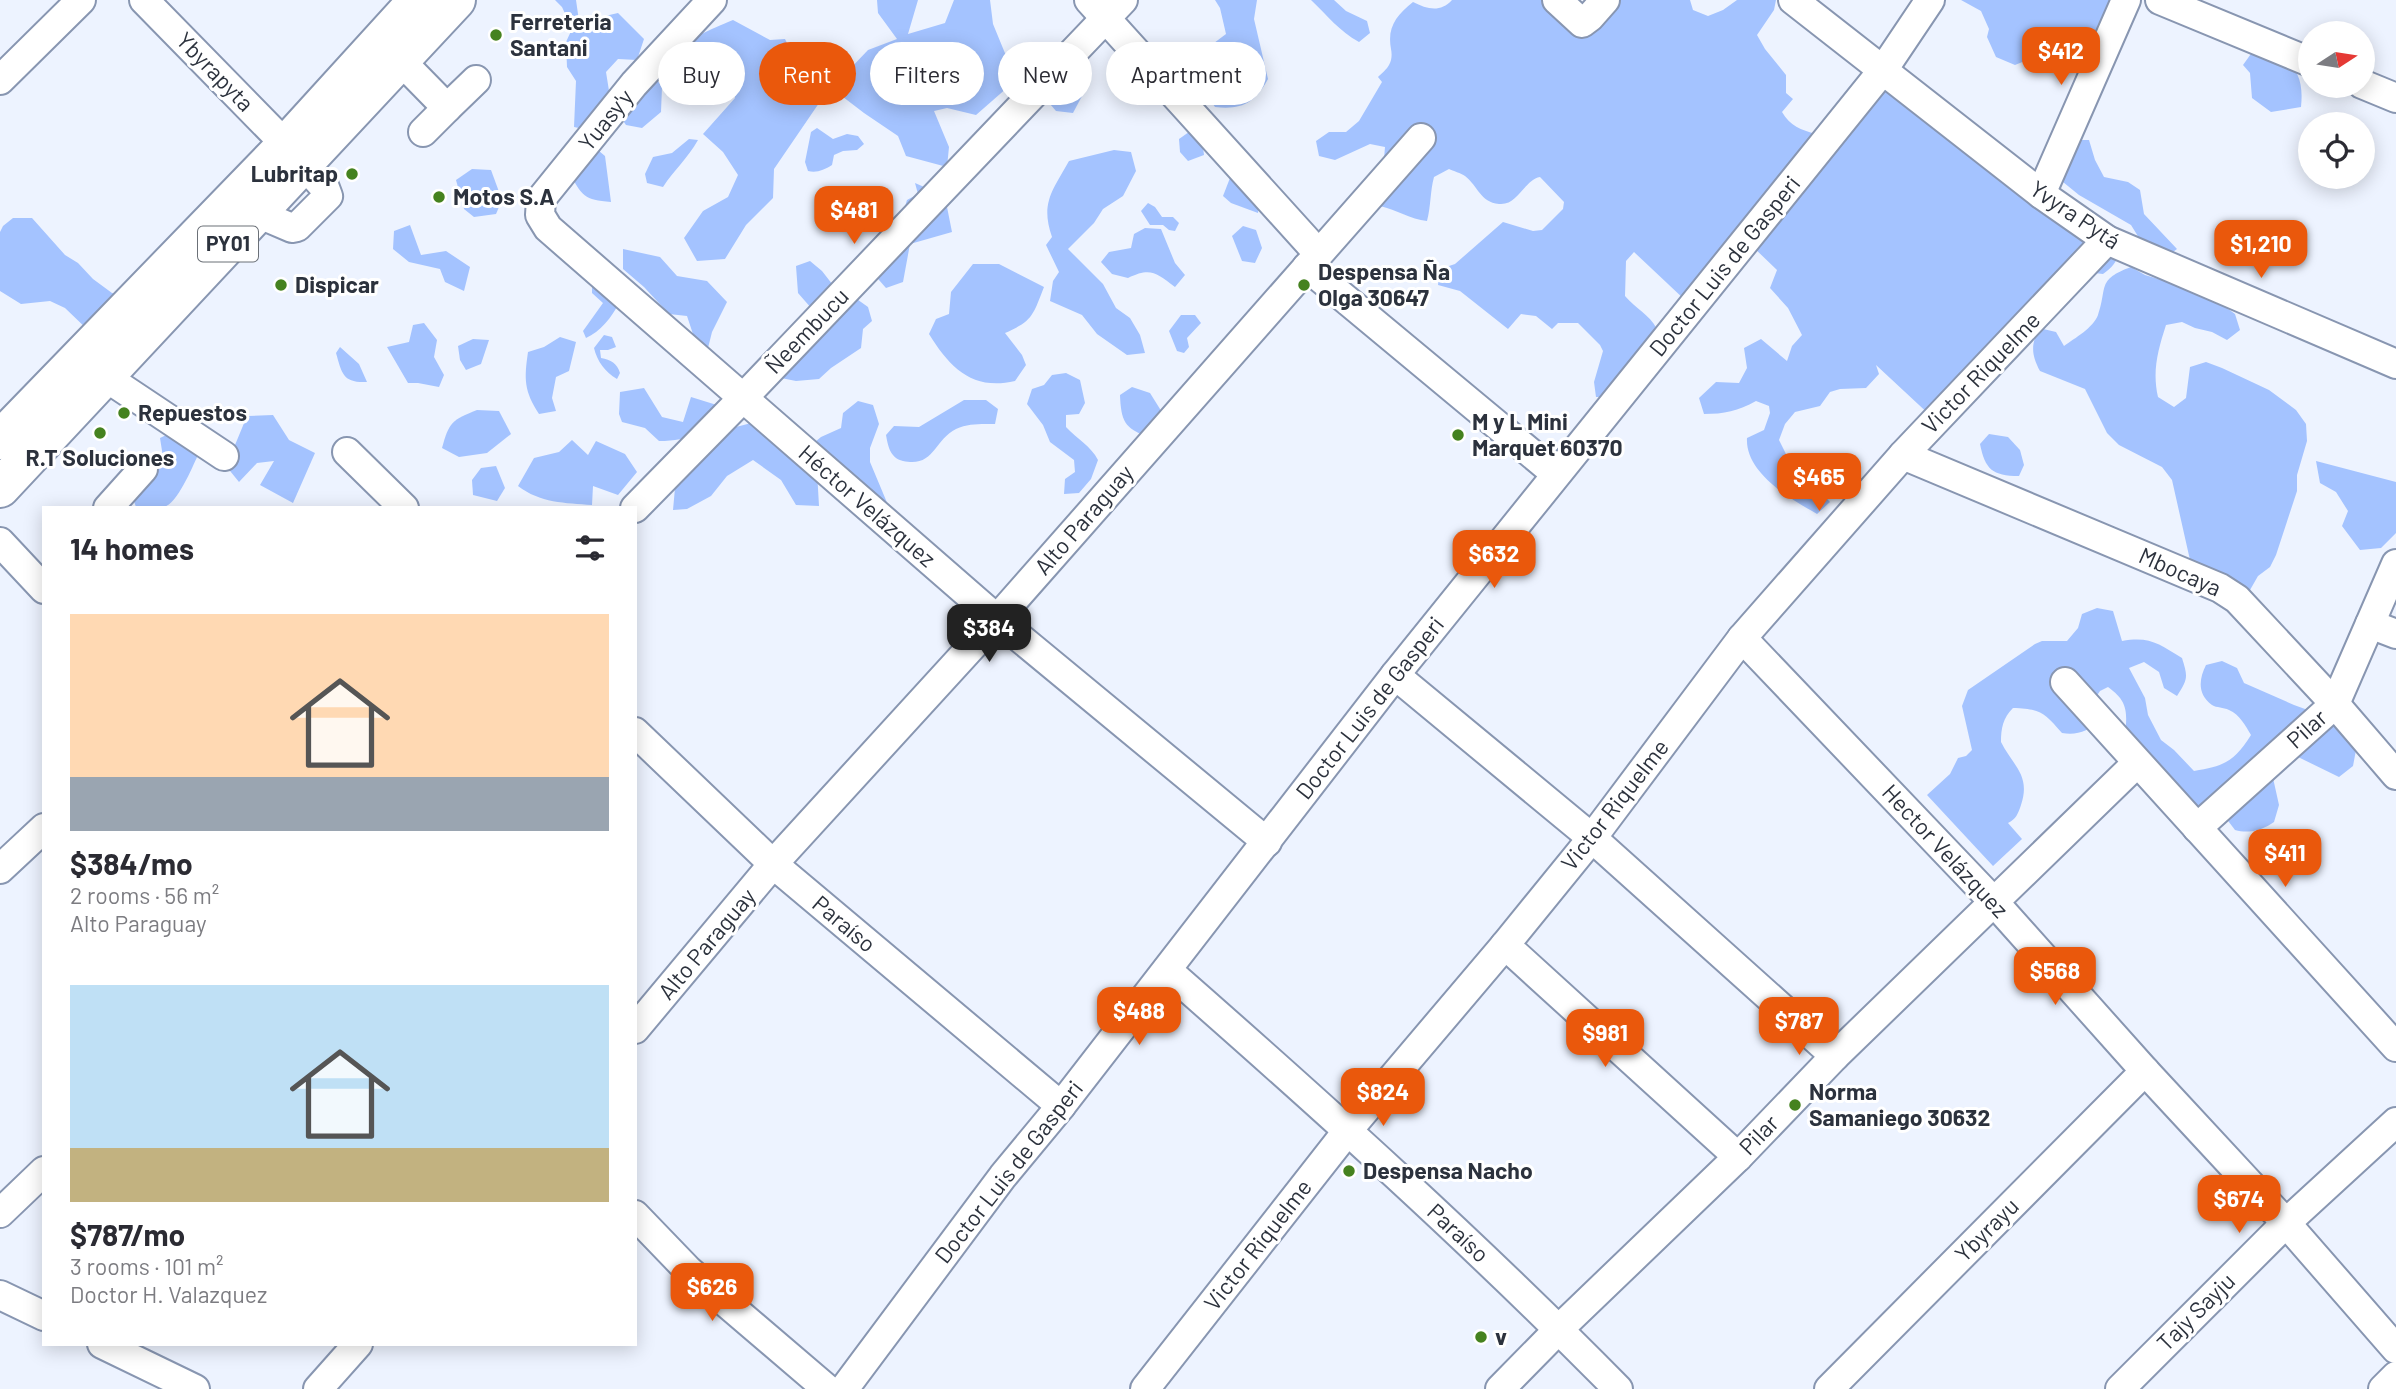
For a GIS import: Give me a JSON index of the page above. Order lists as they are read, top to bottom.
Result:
{
  "streets": {
    "highway": ["PY01"],
    "street": [
      "Ybyrapyta",
      "Yuasy'y",
      "Yvyra Pytá",
      "Doctor Luis de Gasperi",
      "Ñeembucu",
      "Victor Riquelme",
      "Héctor Velázquez",
      "Alto Paraguay",
      "Mbocaya",
      "Pilar",
      "Hector Velázquez",
      "Paraíso",
      "Ybyrayu",
      "Tajy Sayju"
    ]
  },
  "crossings": [
    ["Ybyrapyta", "PY01"],
    ["Yuasy'y", "Héctor Velázquez"],
    ["Yvyra Pytá", "Doctor Luis de Gasperi"],
    ["Yvyra Pytá", "Victor Riquelme"],
    ["Doctor Luis de Gasperi", "Héctor Velázquez"],
    ["Doctor Luis de Gasperi", "Paraíso"],
    ["Ñeembucu", "Héctor Velázquez"],
    ["Victor Riquelme", "Mbocaya"],
    ["Victor Riquelme", "Hector Velázquez"],
    ["Victor Riquelme", "Paraíso"],
    ["Héctor Velázquez", "Alto Paraguay"],
    ["Alto Paraguay", "Paraíso"],
    ["Mbocaya", "Pilar"],
    ["Pilar", "Hector Velázquez"],
    ["Pilar", "Paraíso"],
    ["Hector Velázquez", "Ybyrayu"],
    ["Hector Velázquez", "Tajy Sayju"]
  ],
  "places": [
    "Ferreteria Santani",
    "Lubritap",
    "Motos S.A",
    "Dispicar",
    "Despensa Ña Olga 30647",
    "Repuestos",
    "R.T Soluciones",
    "M y L Mini Marquet 60370",
    "Norma Samaniego 30632",
    "Despensa Nacho",
    "v"
  ],
  "north": "right",
  "page": {
    "price": [
      "$412",
      "$481",
      "$1,210",
      "$465",
      "$632",
      "$384",
      "$411",
      "$568",
      "$488",
      "$787",
      "$981",
      "$824",
      "$674",
      "$626"
    ],
    "chip": [
      "Buy",
      "Rent",
      "Filters",
      "New",
      "Apartment"
    ],
    "heading": "14 homes",
    "list": [
      {
        "name": "$384/mo",
        "note": "2 rooms · 56 m² · Alto Paraguay"
      },
      {
        "name": "$787/mo",
        "note": "3 rooms · 101 m² · Doctor H. Valazquez"
      }
    ]
  }
}
